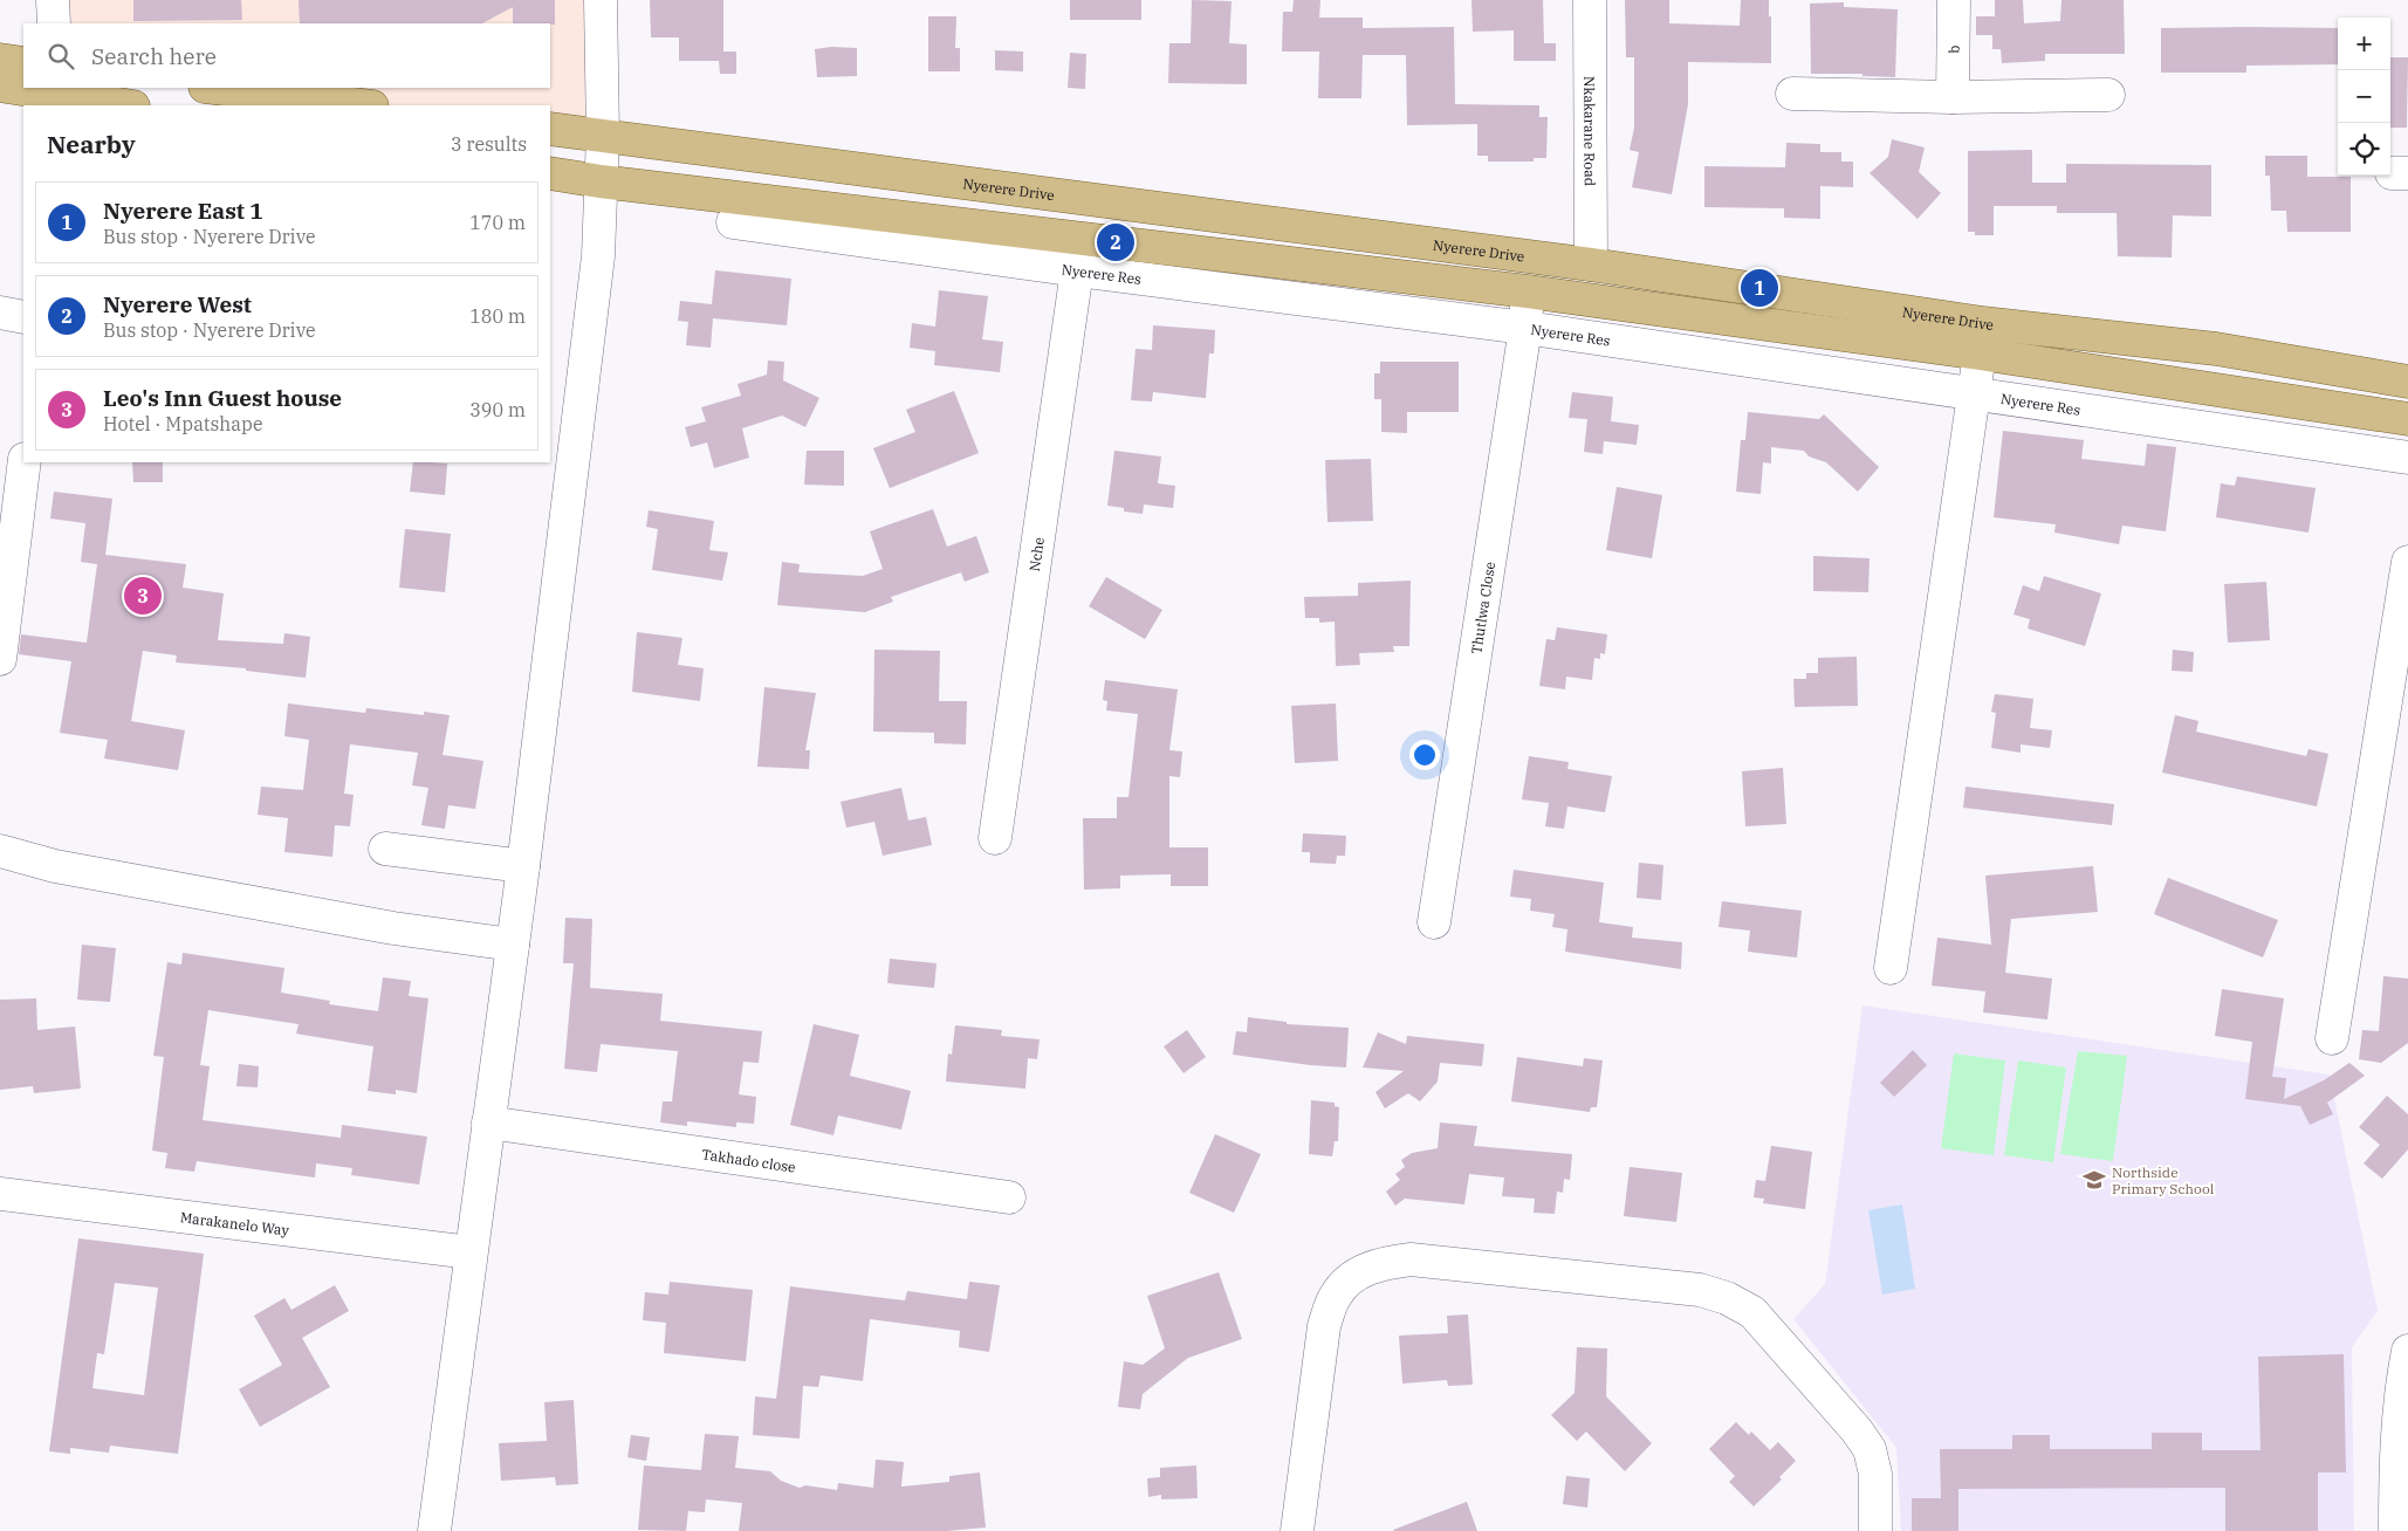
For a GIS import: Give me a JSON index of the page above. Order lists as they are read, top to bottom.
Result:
{
  "streets": {
    "main road": ["Nyerere Drive"],
    "street": [
      "b",
      "Nkakarane Road",
      "Nyerere Res",
      "Nche",
      "Thutlwa Close",
      "Takhado close",
      "Marakanelo Way"
    ]
  },
  "crossings": [
    ["Nkakarane Road", "Nyerere Drive"],
    ["Nyerere Drive", "Thutlwa Close"],
    ["Nyerere Res", "Nche"],
    ["Nyerere Res", "Thutlwa Close"]
  ],
  "places": {
    "school or university": ["Northside Primary School"]
  },
  "page": {
    "map_buttons": ["+", "−"],
    "search": "Search here",
    "heading": ["Nearby", "3 results"],
    "list": [
      {
        "mark": "1",
        "name": "Nyerere East 1",
        "note": "Bus stop · Nyerere Drive",
        "value": "170 m"
      },
      {
        "mark": "2",
        "name": "Nyerere West",
        "note": "Bus stop · Nyerere Drive",
        "value": "180 m"
      },
      {
        "mark": "3",
        "name": "Leo's Inn Guest house",
        "note": "Hotel · Mpatshape",
        "value": "390 m"
      }
    ],
    "pins": ["2", "1", "3"]
  }
}
